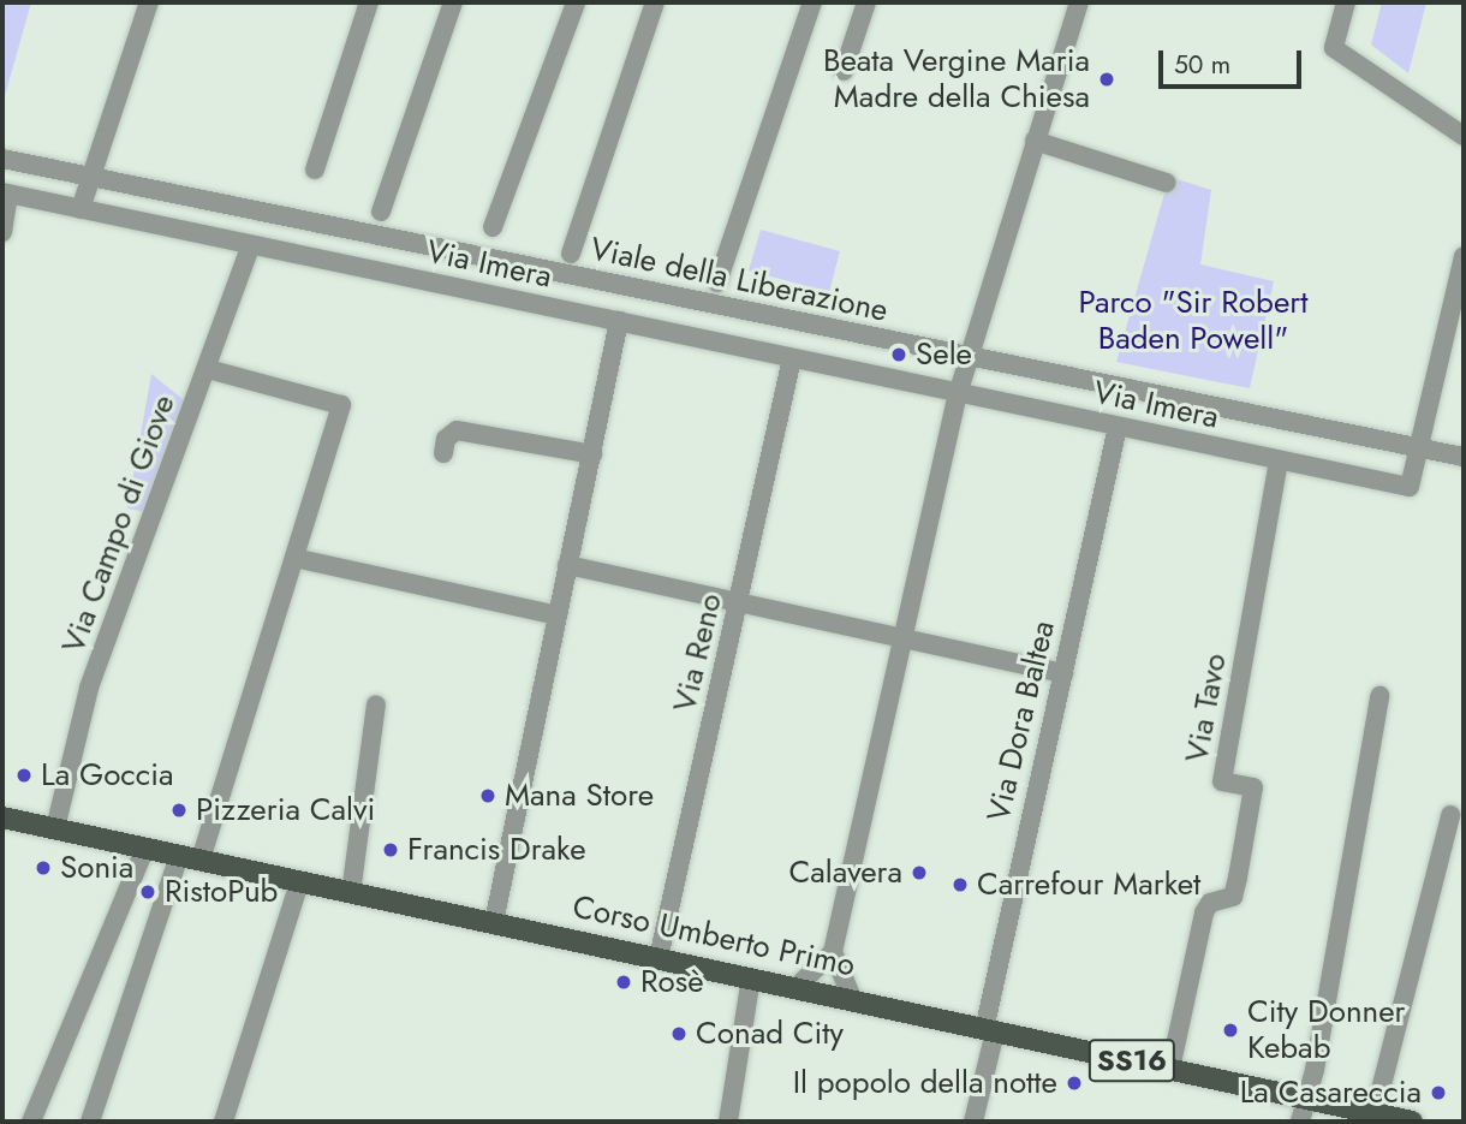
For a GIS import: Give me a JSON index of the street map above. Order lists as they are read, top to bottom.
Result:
{
  "streets": {
    "main road": ["Corso Umberto Primo", "SS16"],
    "street": [
      "Via Imera",
      "Viale della Liberazione",
      "Via Campo di Giove",
      "Via Reno",
      "Via Tavo",
      "Via Dora Baltea"
    ]
  },
  "crossings": [
    ["Via Imera", "Viale della Liberazione"],
    ["Via Imera", "Via Campo di Giove"],
    ["Via Imera", "Via Reno"],
    ["Via Imera", "Via Tavo"],
    ["Via Imera", "Via Dora Baltea"],
    ["Via Campo di Giove", "Corso Umberto Primo"],
    ["Via Reno", "Corso Umberto Primo"],
    ["Via Tavo", "Corso Umberto Primo"],
    ["Via Dora Baltea", "Corso Umberto Primo"]
  ],
  "parks": ["Parco \"Sir Robert Baden Powell\""],
  "places": [
    "Beata Vergine Maria Madre della Chiesa",
    "Sele",
    "La Goccia",
    "Mana Store",
    "Pizzeria Calvi",
    "Francis Drake",
    "Sonia",
    "Calavera",
    "Carrefour Market",
    "RistoPub",
    "Rosè",
    "City Donner Kebab",
    "Conad City",
    "Il popolo della notte",
    "La Casareccia"
  ],
  "scale_bar": "50 m"
}
